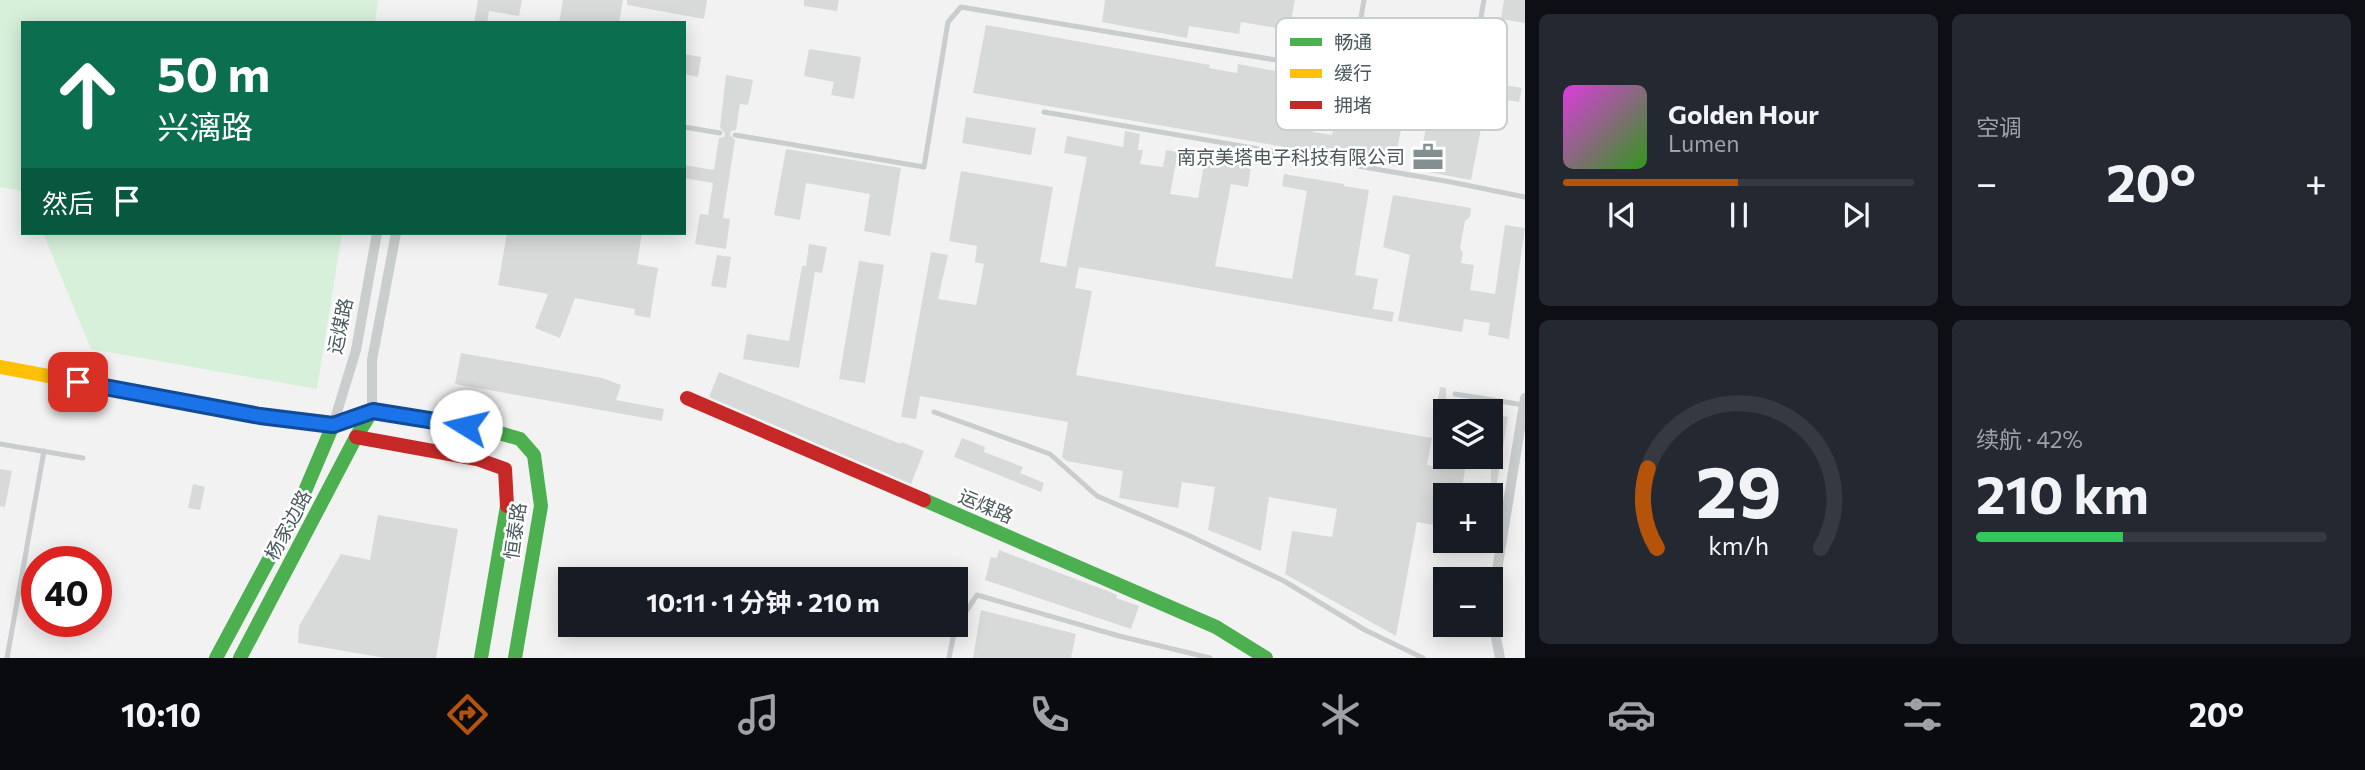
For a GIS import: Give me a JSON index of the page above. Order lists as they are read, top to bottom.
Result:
{
  "streets": {
    "street": ["运煤路", "杨家边路", "恒泰路"]
  },
  "crossings": [
    ["运煤路", "杨家边路"],
    ["运煤路", "恒泰路"],
    ["杨家边路", "恒泰路"]
  ],
  "places": {
    "office": ["南京美塔电子科技有限公司"]
  },
  "legend": ["畅通", "缓行", "拥堵"],
  "page": {
    "tile": [
      "空调",
      ["续航 · 42%", "210 km"]
    ],
    "turn": ["50 m", "兴漓路"],
    "song": ["Golden Hour", "Lumen"],
    "heat": ["−", "20°", "+"],
    "then": "然后",
    "map_buttons": ["+", "−"],
    "limit": "40",
    "trip": "10:11 · 1 分钟 · 210 m",
    "tabs": ["10:10", "20°"],
    "gauge": ["29", "km/h"]
  }
}
